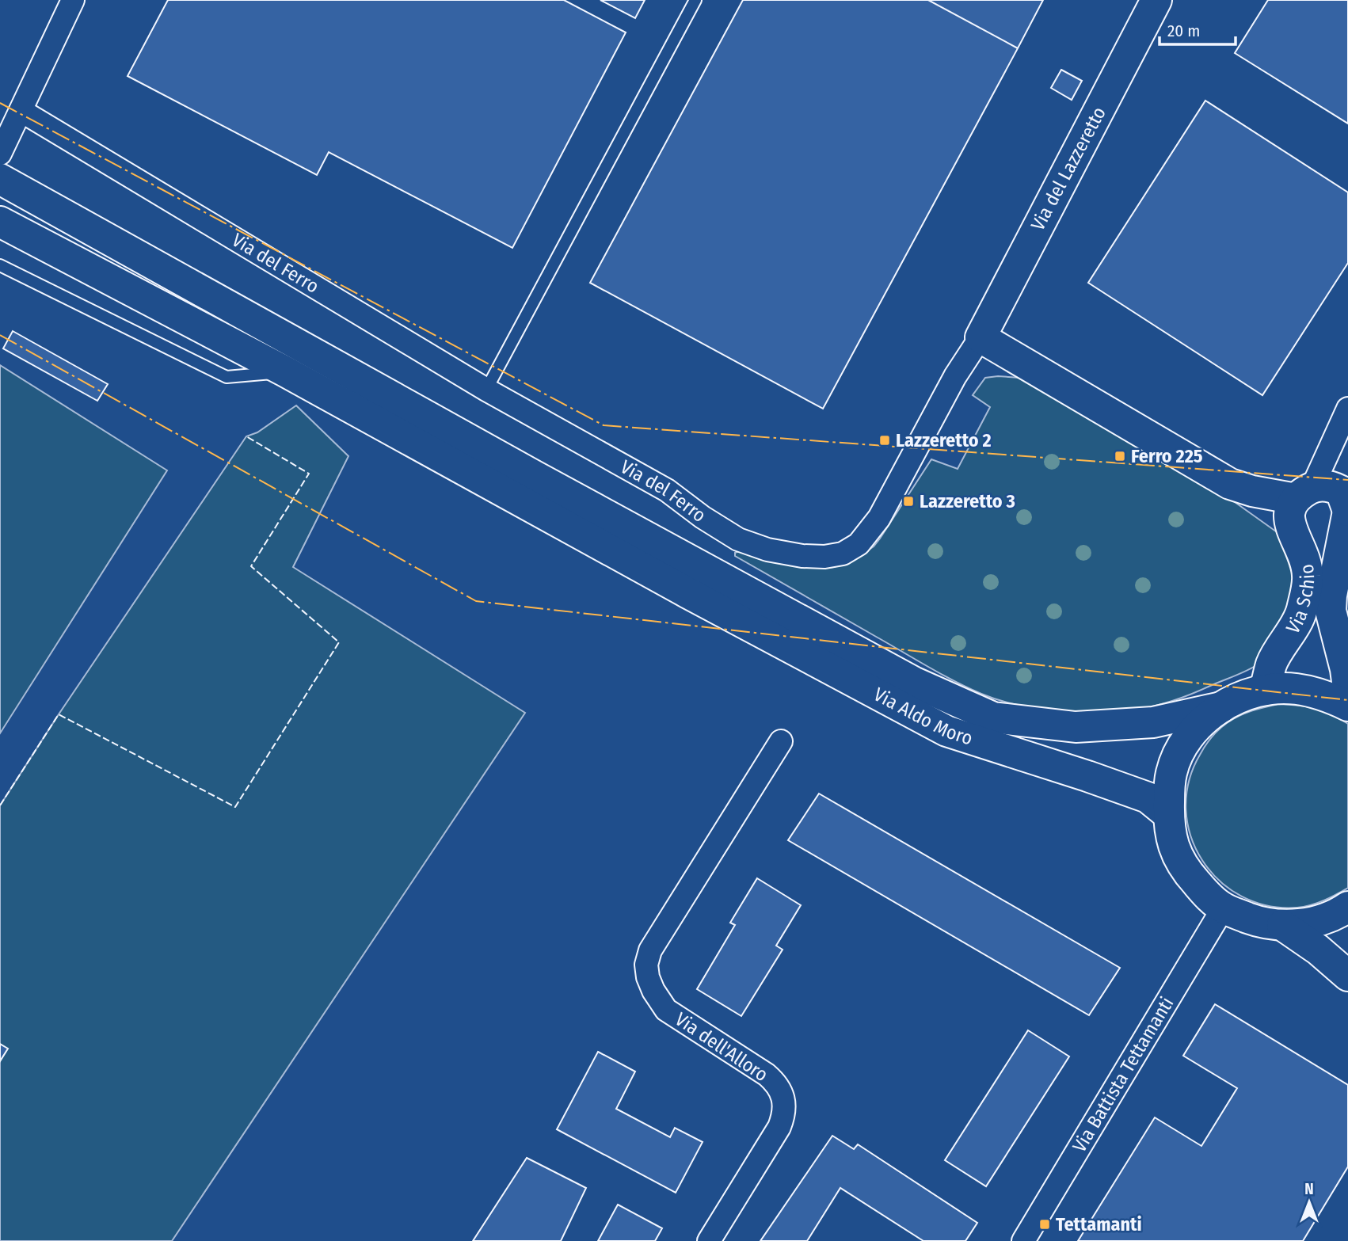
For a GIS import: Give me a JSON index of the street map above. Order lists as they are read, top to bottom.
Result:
{
  "streets": {
    "main road": ["Via del Lazzeretto", "Via Schio", "Via Aldo Moro"],
    "street": ["Via del Ferro", "Via dell'Alloro", "Via Battista Tettamanti"]
  },
  "crossings": [
    ["Via del Lazzeretto", "Via del Ferro"],
    ["Via Schio", "Via Aldo Moro"],
    ["Via Aldo Moro", "Via Battista Tettamanti"]
  ],
  "places": {
    "transit": [
      "Lazzeretto 2",
      "Ferro 225",
      "Lazzeretto 3",
      "Tettamanti"
    ]
  },
  "scale_bar": "20 m",
  "north": "top"
}
